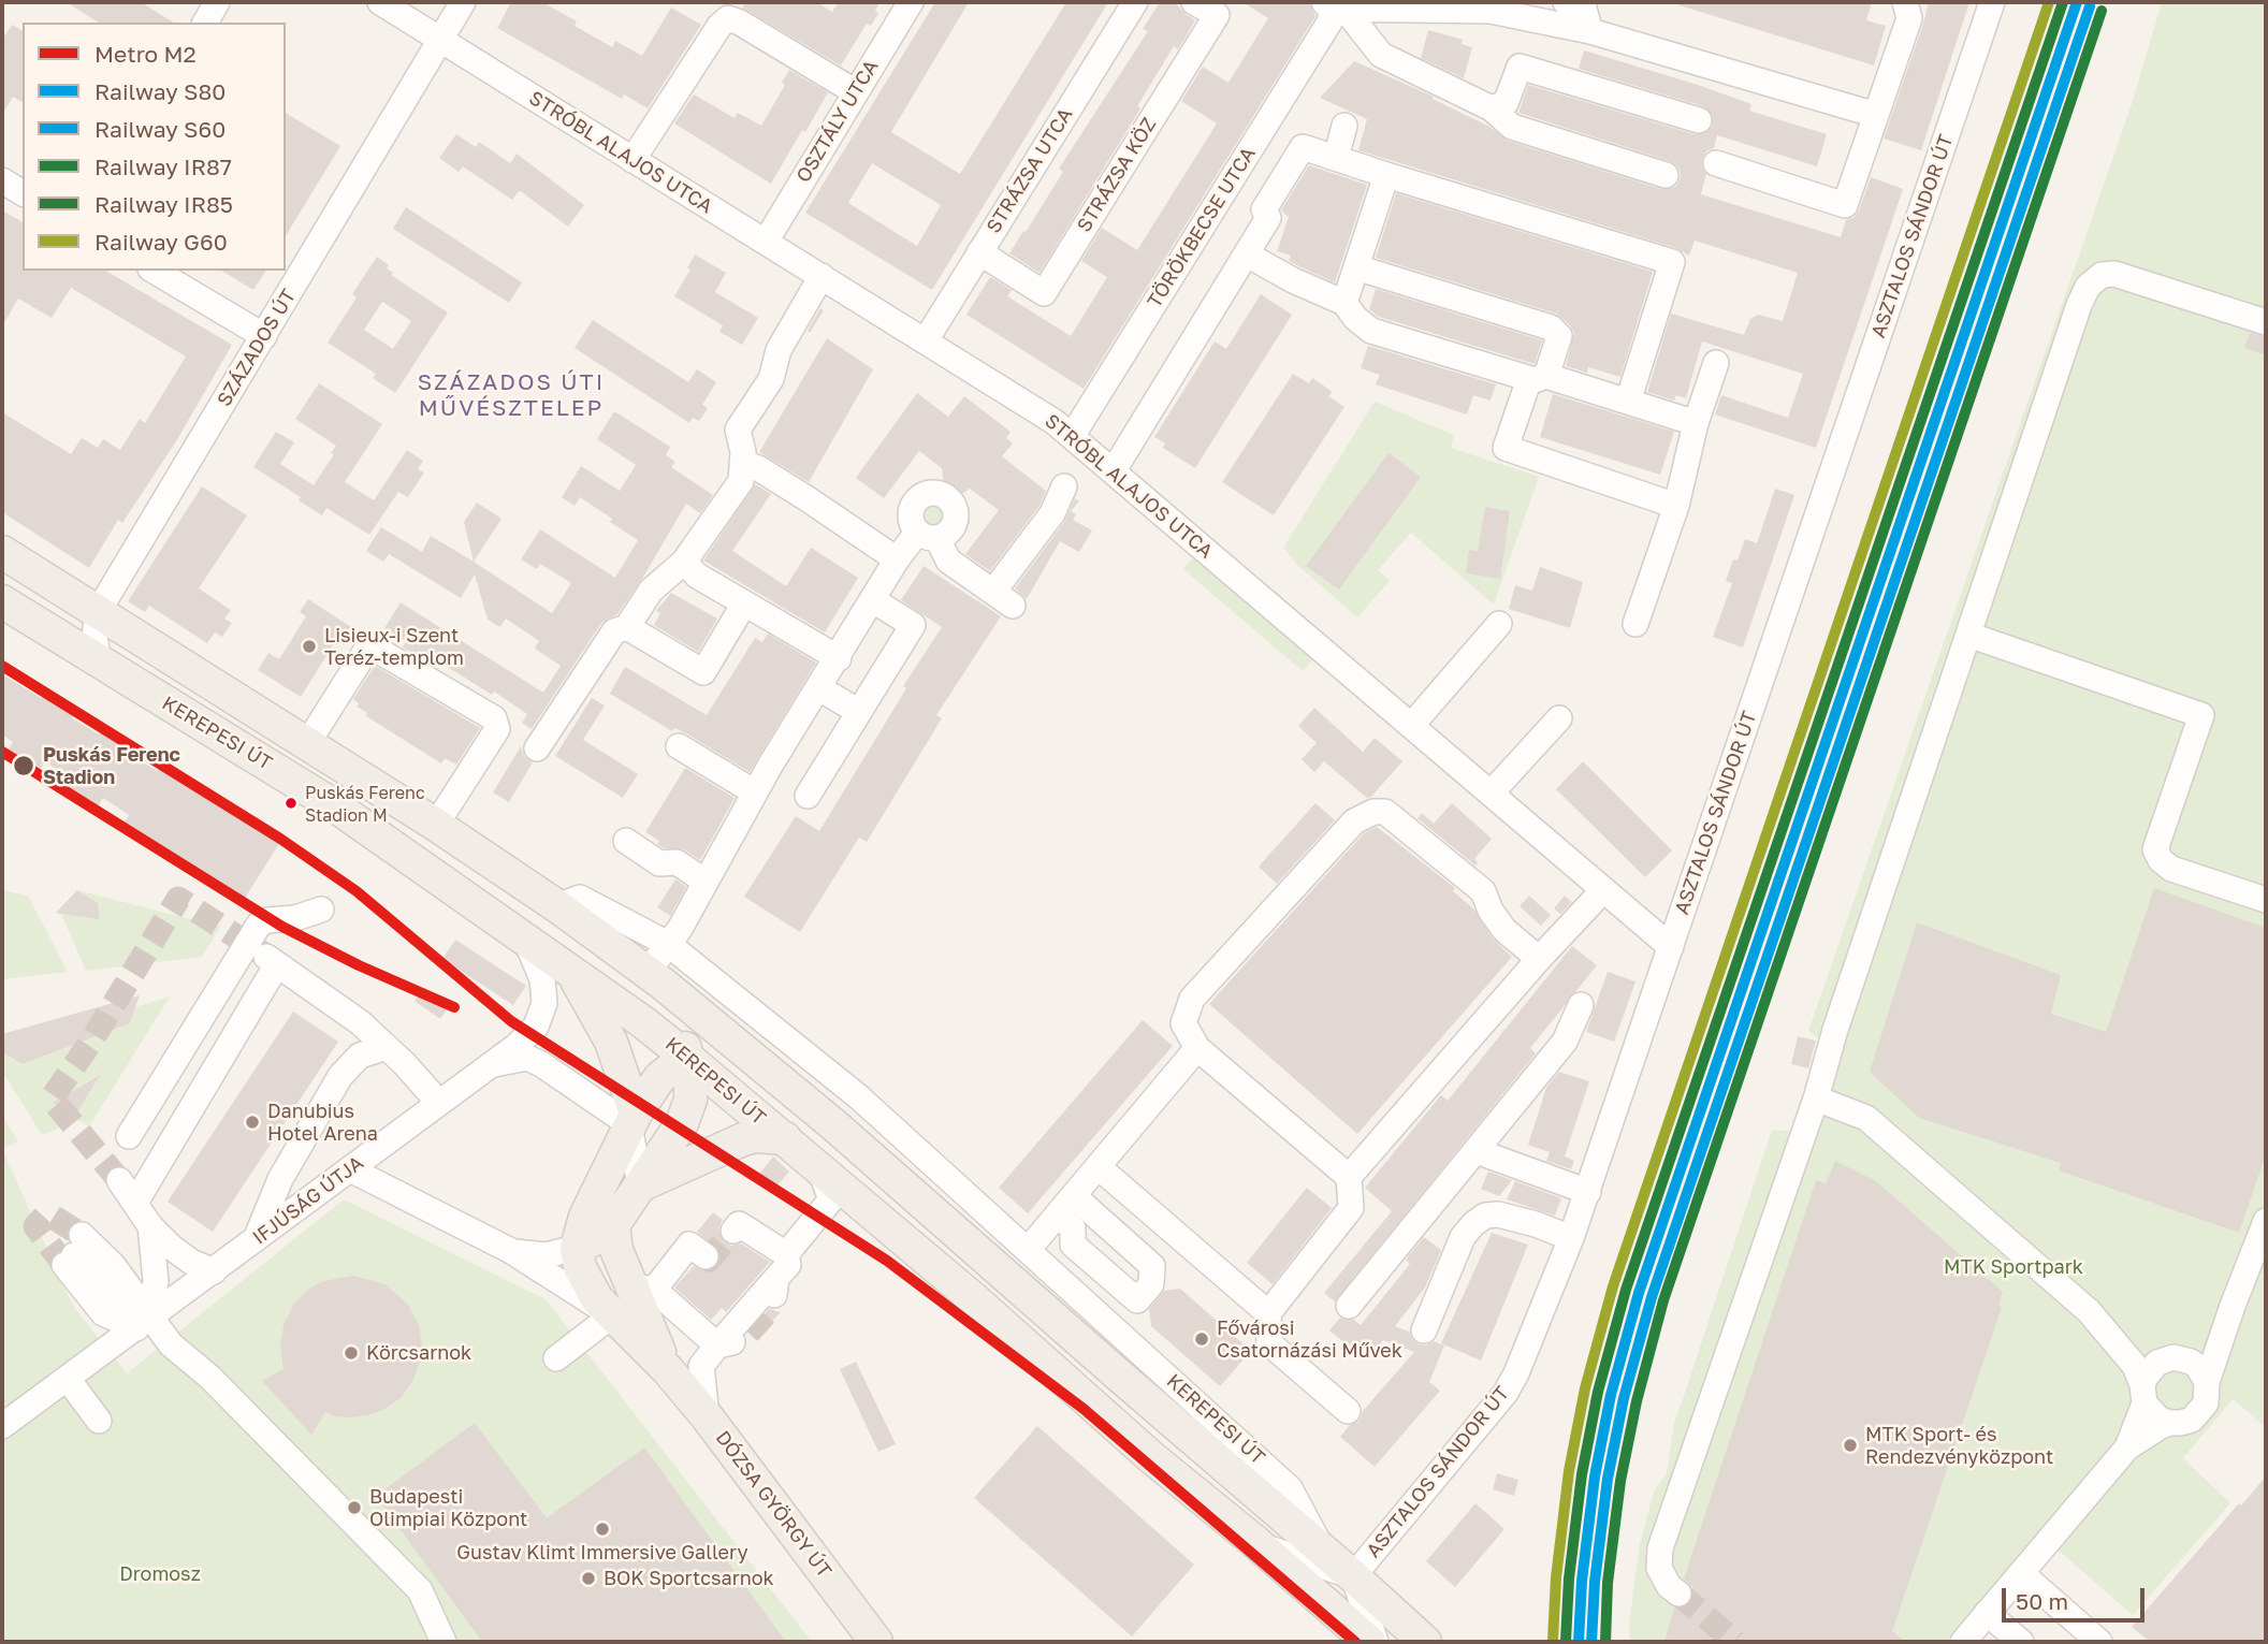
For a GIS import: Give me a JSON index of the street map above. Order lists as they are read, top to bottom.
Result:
{
  "streets": {
    "main road": ["KEREPESI ÚT", "DÓZSA GYÖRGY ÚT"],
    "street": [
      "OSZTÁLY UTCA",
      "STRÓBL ALAJOS UTCA",
      "STRÁZSA UTCA",
      "STRÁZSA KÖZ",
      "TÖRÖKBECSE UTCA",
      "ASZTALOS SÁNDOR ÚT",
      "SZÁZADOS ÚT",
      "IFJÚSÁG ÚTJA"
    ]
  },
  "crossings": [
    ["OSZTÁLY UTCA", "STRÓBL ALAJOS UTCA"],
    ["STRÓBL ALAJOS UTCA", "STRÁZSA UTCA"],
    ["STRÓBL ALAJOS UTCA", "TÖRÖKBECSE UTCA"],
    ["STRÓBL ALAJOS UTCA", "ASZTALOS SÁNDOR ÚT"],
    ["STRÓBL ALAJOS UTCA", "SZÁZADOS ÚT"],
    ["STRÁZSA UTCA", "STRÁZSA KÖZ"],
    ["ASZTALOS SÁNDOR ÚT", "KEREPESI ÚT"],
    ["SZÁZADOS ÚT", "KEREPESI ÚT"],
    ["KEREPESI ÚT", "IFJÚSÁG ÚTJA"],
    ["IFJÚSÁG ÚTJA", "DÓZSA GYÖRGY ÚT"]
  ],
  "districts": ["SZÁZADOS ÚTI MŰVÉSZTELEP"],
  "parks": ["MTK Sportpark", "Dromosz"],
  "places": [
    "Lisieux-i Szent Teréz-templom",
    "Puskás Ferenc Stadion",
    "Puskás Ferenc Stadion M",
    "Danubius Hotel Arena",
    "Fővárosi Csatornázási Művek",
    "Körcsarnok",
    "MTK Sport- és Rendezvényközpont",
    "Budapesti Olimpiai Központ",
    "Gustav Klimt Immersive Gallery",
    "BOK Sportcsarnok"
  ],
  "lines": [
    "rail line S80",
    "rail line IR87",
    "rail line G60",
    "rail line S60",
    "rail line IR85",
    "metro line M2"
  ],
  "legend": [
    "Metro M2",
    "Railway S80",
    "Railway S60",
    "Railway IR87",
    "Railway IR85",
    "Railway G60"
  ],
  "scale_bar": "50 m"
}
